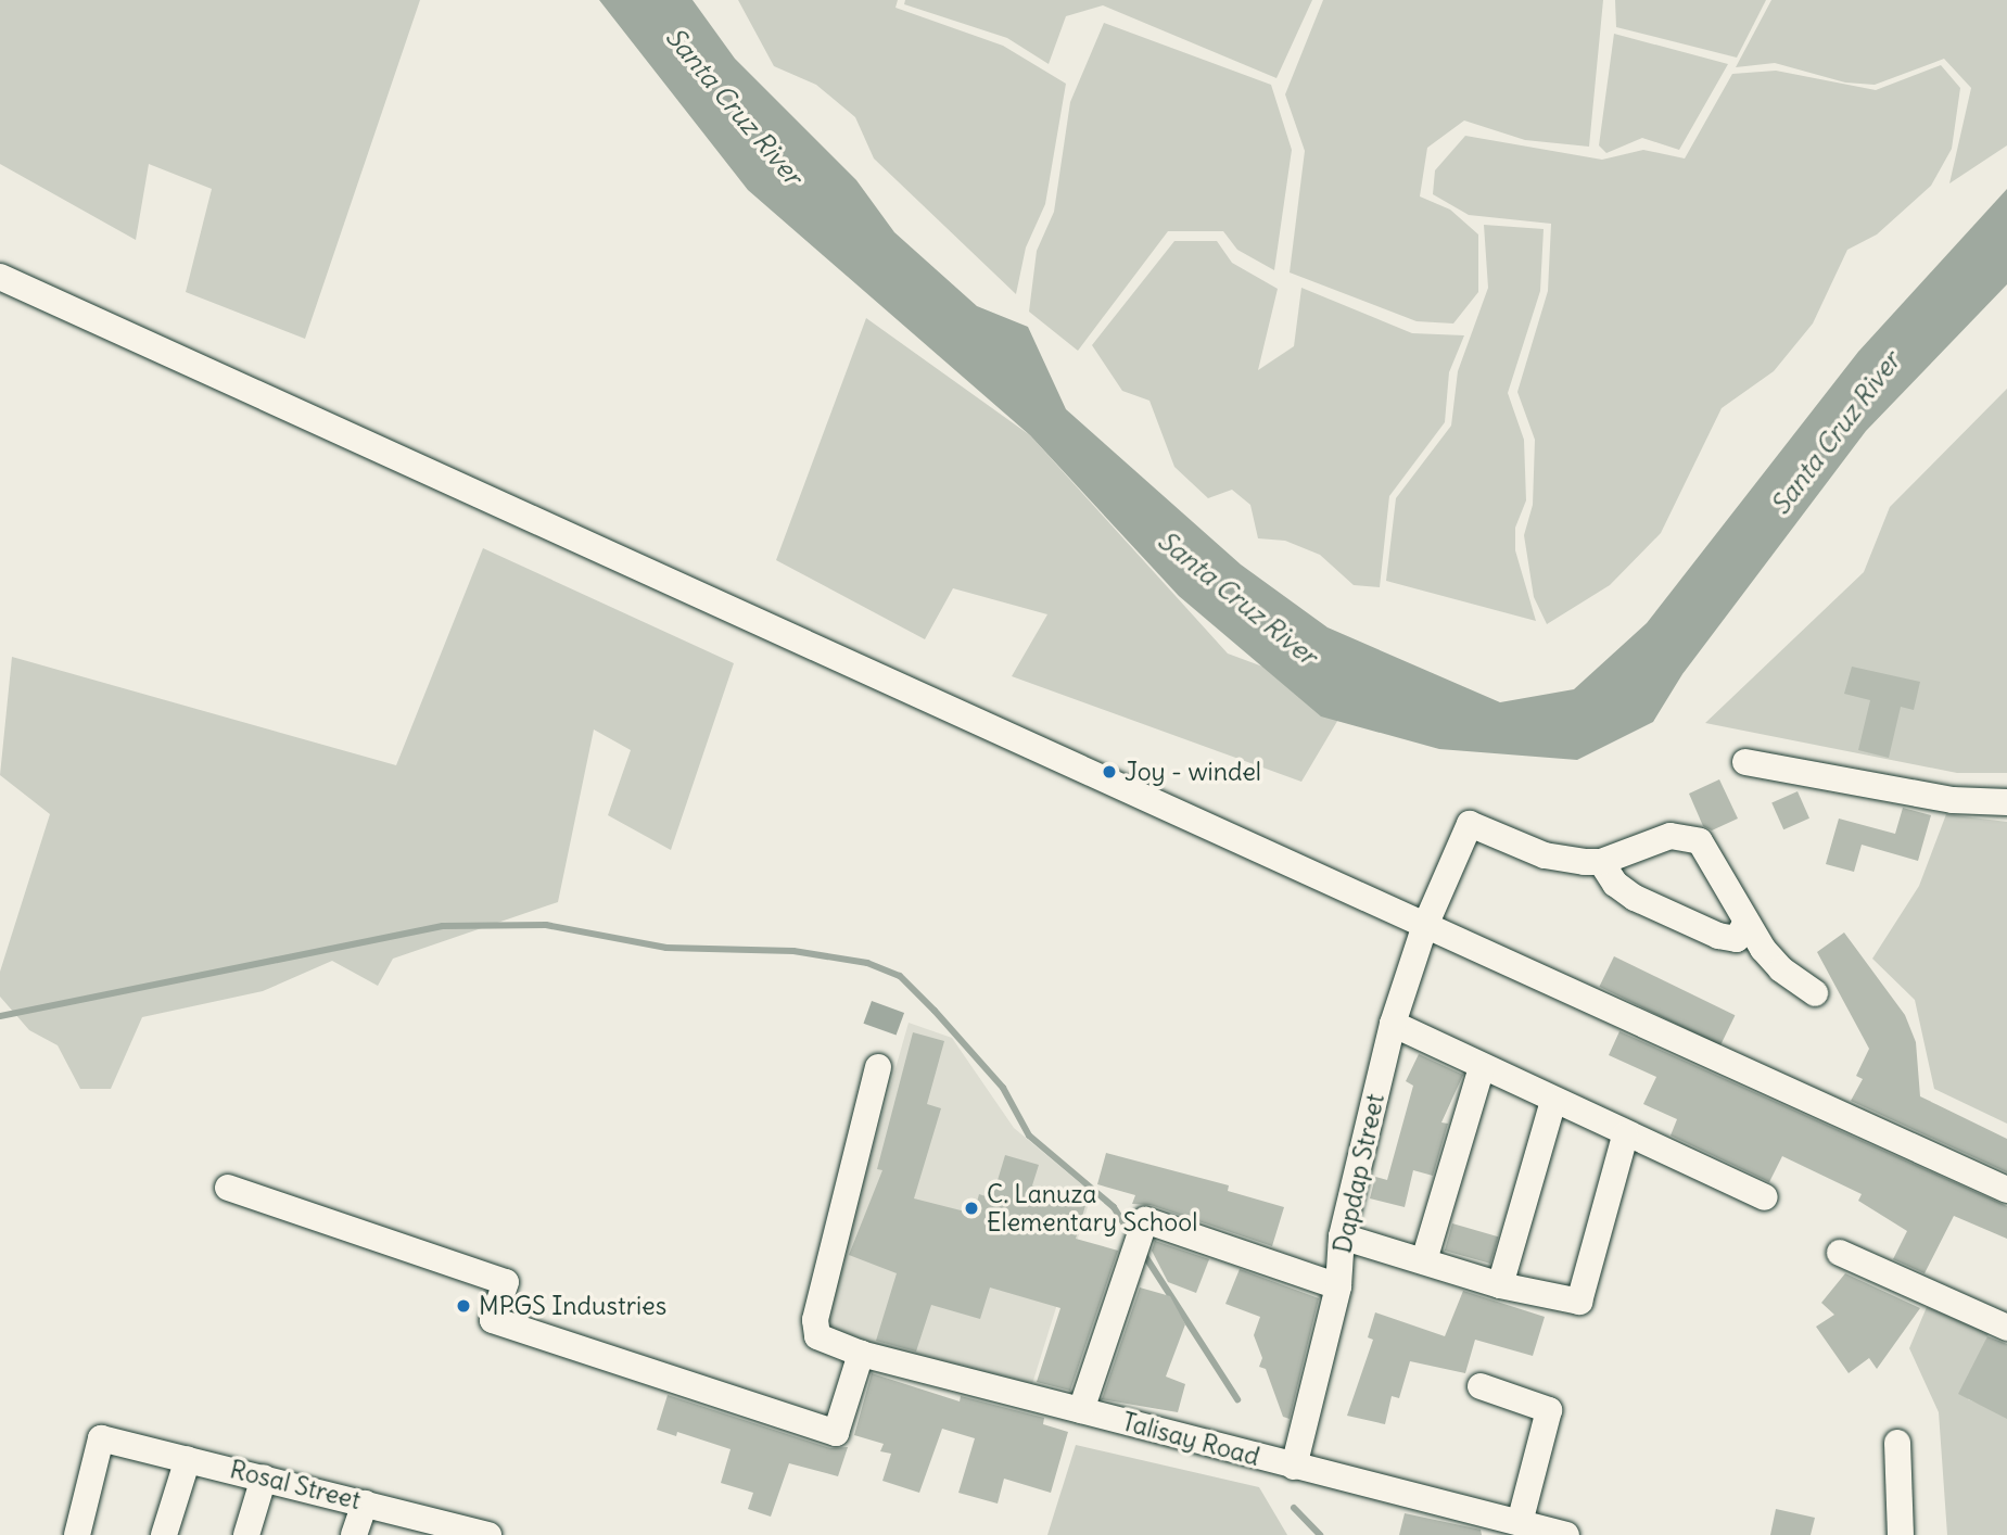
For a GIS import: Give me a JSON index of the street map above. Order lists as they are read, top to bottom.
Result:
{
  "streets": {
    "street": ["Dapdap Street", "Talisay Road", "Rosal Street"]
  },
  "crossings": [
    ["Dapdap Street", "Talisay Road"]
  ],
  "water": ["Santa Cruz River"],
  "places": ["Joy - windel", "C. Lanuza Elementary School", "MPGS Industries"]
}
